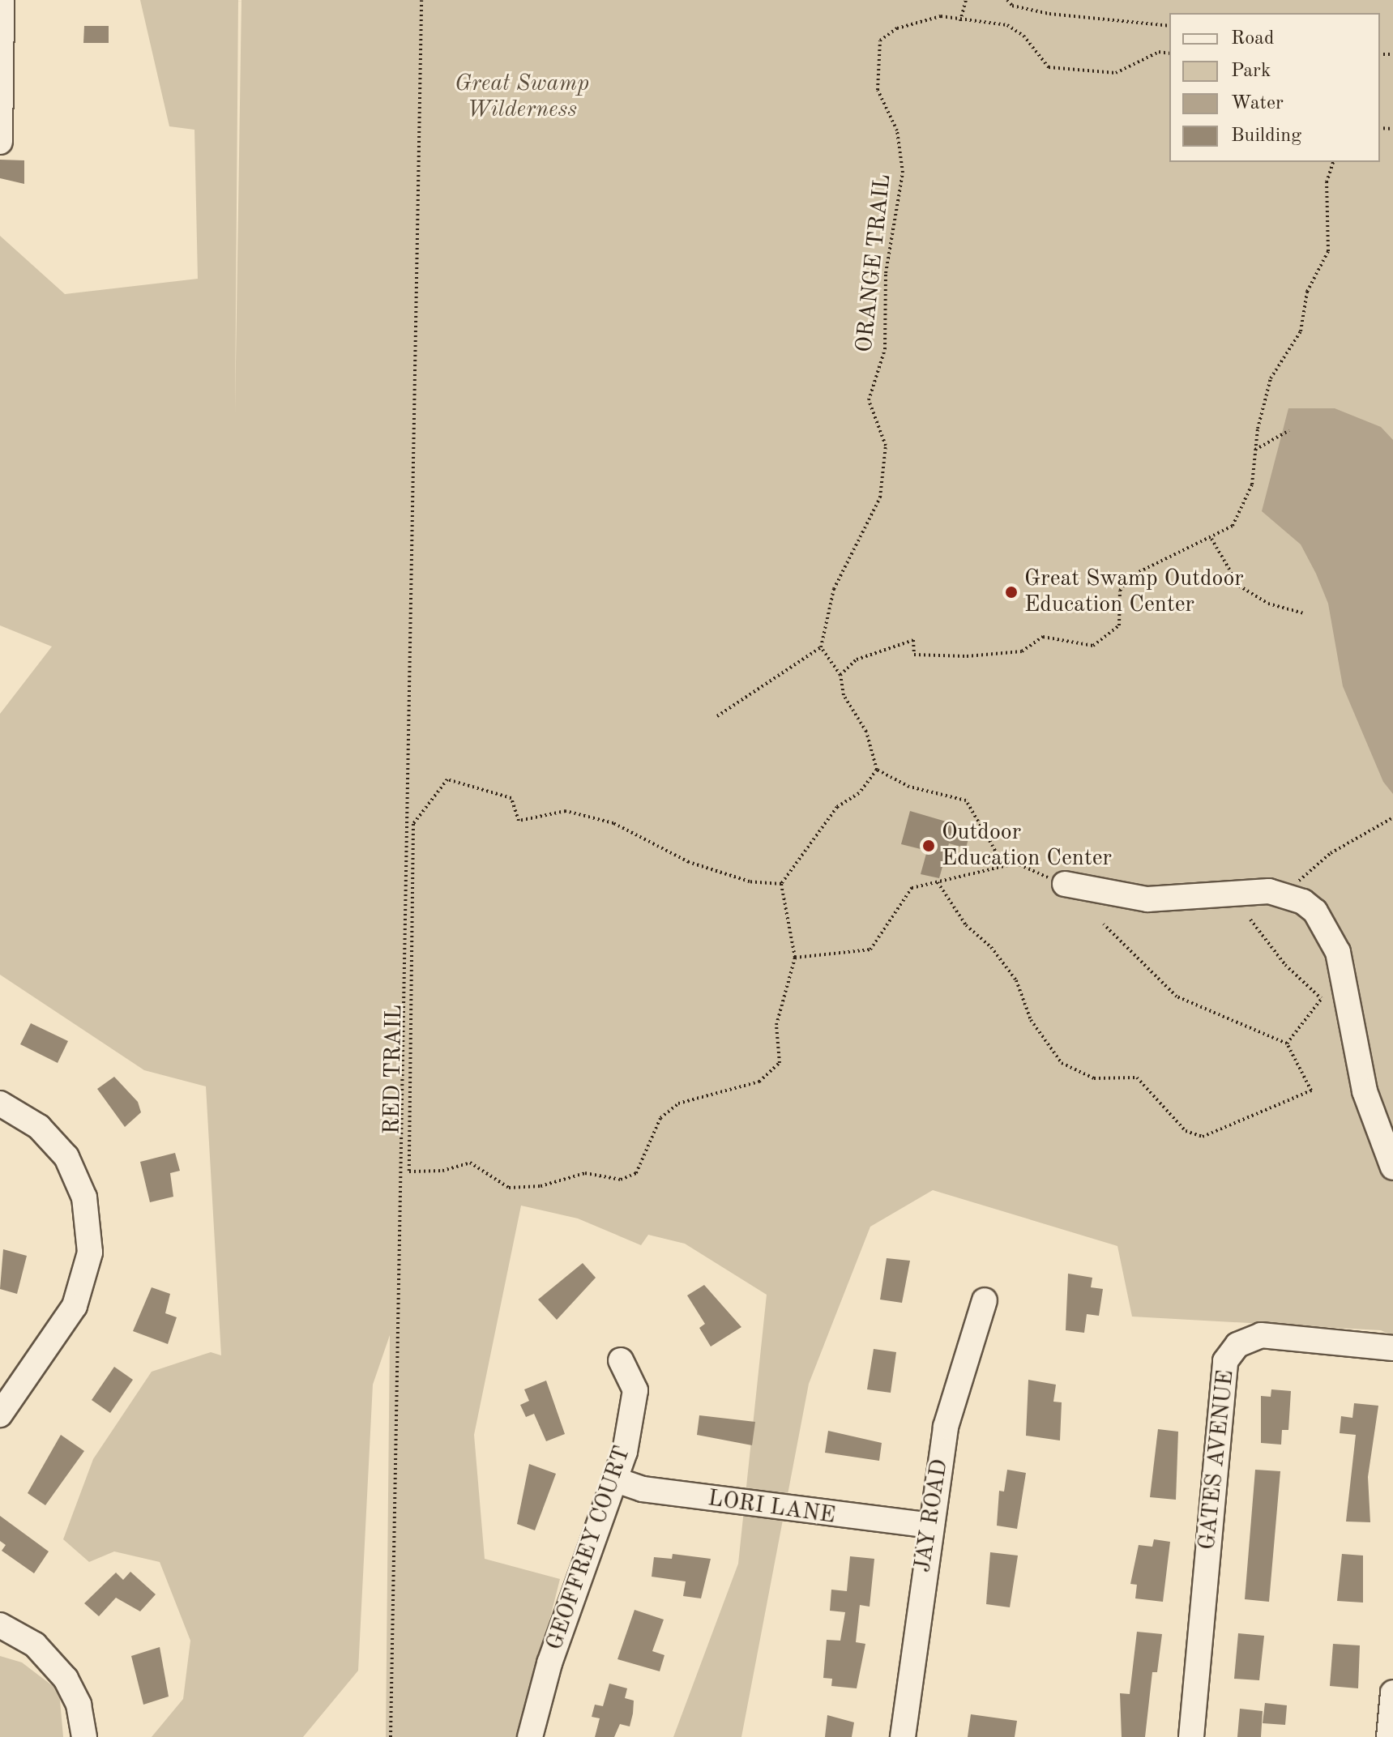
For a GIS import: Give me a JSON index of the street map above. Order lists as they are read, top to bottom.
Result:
{
  "streets": {
    "street": [
      "GATES AVENUE",
      "LORI LANE",
      "JAY ROAD",
      "GEOFFREY COURT"
    ],
    "path": ["ORANGE TRAIL", "RED TRAIL"]
  },
  "crossings": [
    ["LORI LANE", "JAY ROAD"],
    ["LORI LANE", "GEOFFREY COURT"]
  ],
  "parks": ["Great Swamp Wilderness"],
  "places": ["Great Swamp Outdoor Education Center", "Outdoor Education Center"],
  "legend": [
    "Road",
    "Park",
    "Water",
    "Building"
  ]
}
